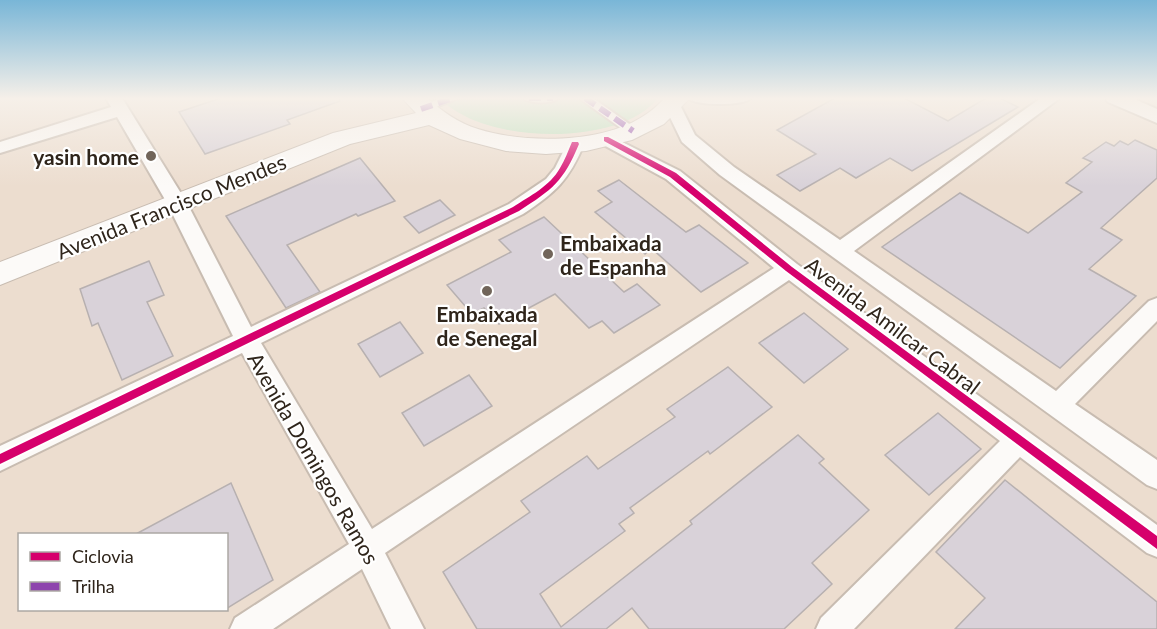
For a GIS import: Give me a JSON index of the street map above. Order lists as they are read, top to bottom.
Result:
{
  "streets": {
    "main road": ["Avenida Francisco Mendes"],
    "street": ["Avenida Amilcar Cabral", "Avenida Domingos Ramos"]
  },
  "crossings": [
    ["Avenida Francisco Mendes", "Avenida Domingos Ramos"]
  ],
  "places": ["yasin home", "Embaixada de Espanha", "Embaixada de Senegal"],
  "legend": ["Ciclovia", "Trilha"]
}
